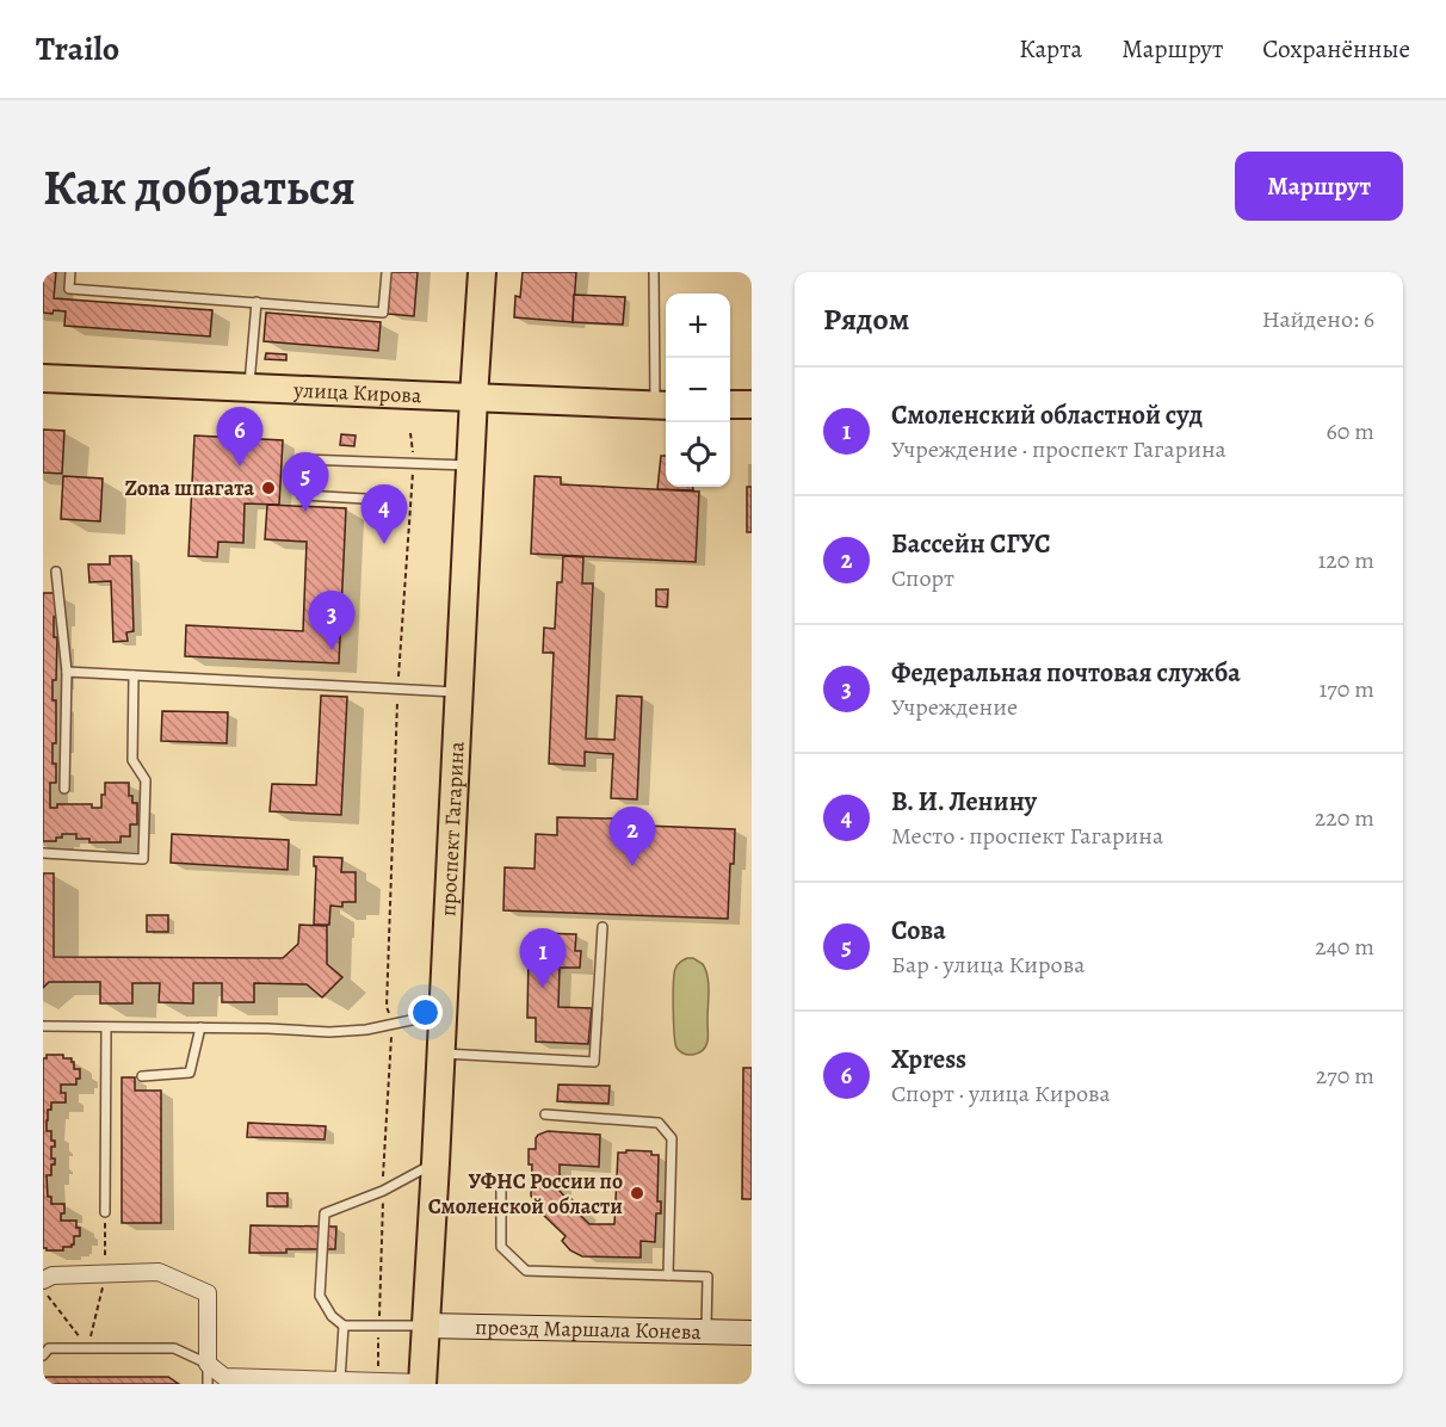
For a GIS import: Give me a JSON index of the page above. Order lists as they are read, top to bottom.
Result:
{
  "streets": {
    "main road": ["улица Кирова", "проспект Гагарина"],
    "street": ["проезд Маршала Конева"]
  },
  "crossings": [
    ["улица Кирова", "проспект Гагарина"],
    ["проспект Гагарина", "проезд Маршала Конева"]
  ],
  "places": ["Zona шпагата", "УФНС России по Смоленской области"],
  "page": {
    "header": "Trailo",
    "nav": ["Карта", "Маршрут", "Сохранённые"],
    "buttons": "Маршрут",
    "title": "Как добраться",
    "heading": ["Рядом", "Найдено: 6"],
    "map_buttons": ["+", "−"],
    "list": [
      {
        "mark": "1",
        "name": "Смоленский областной суд",
        "note": "Учреждение · проспект Гагарина",
        "value": "60 m"
      },
      {
        "mark": "2",
        "name": "Бассейн СГУС",
        "note": "Спорт",
        "value": "120 m"
      },
      {
        "mark": "3",
        "name": "Федеральная почтовая служба",
        "note": "Учреждение",
        "value": "170 m"
      },
      {
        "mark": "4",
        "name": "В. И. Ленину",
        "note": "Место · проспект Гагарина",
        "value": "220 m"
      },
      {
        "mark": "5",
        "name": "Сова",
        "note": "Бар · улица Кирова",
        "value": "240 m"
      },
      {
        "mark": "6",
        "name": "Xpress",
        "note": "Спорт · улица Кирова",
        "value": "270 m"
      }
    ],
    "pins": [
      "6",
      "5",
      "4",
      "3",
      "2",
      "1"
    ]
  }
}
